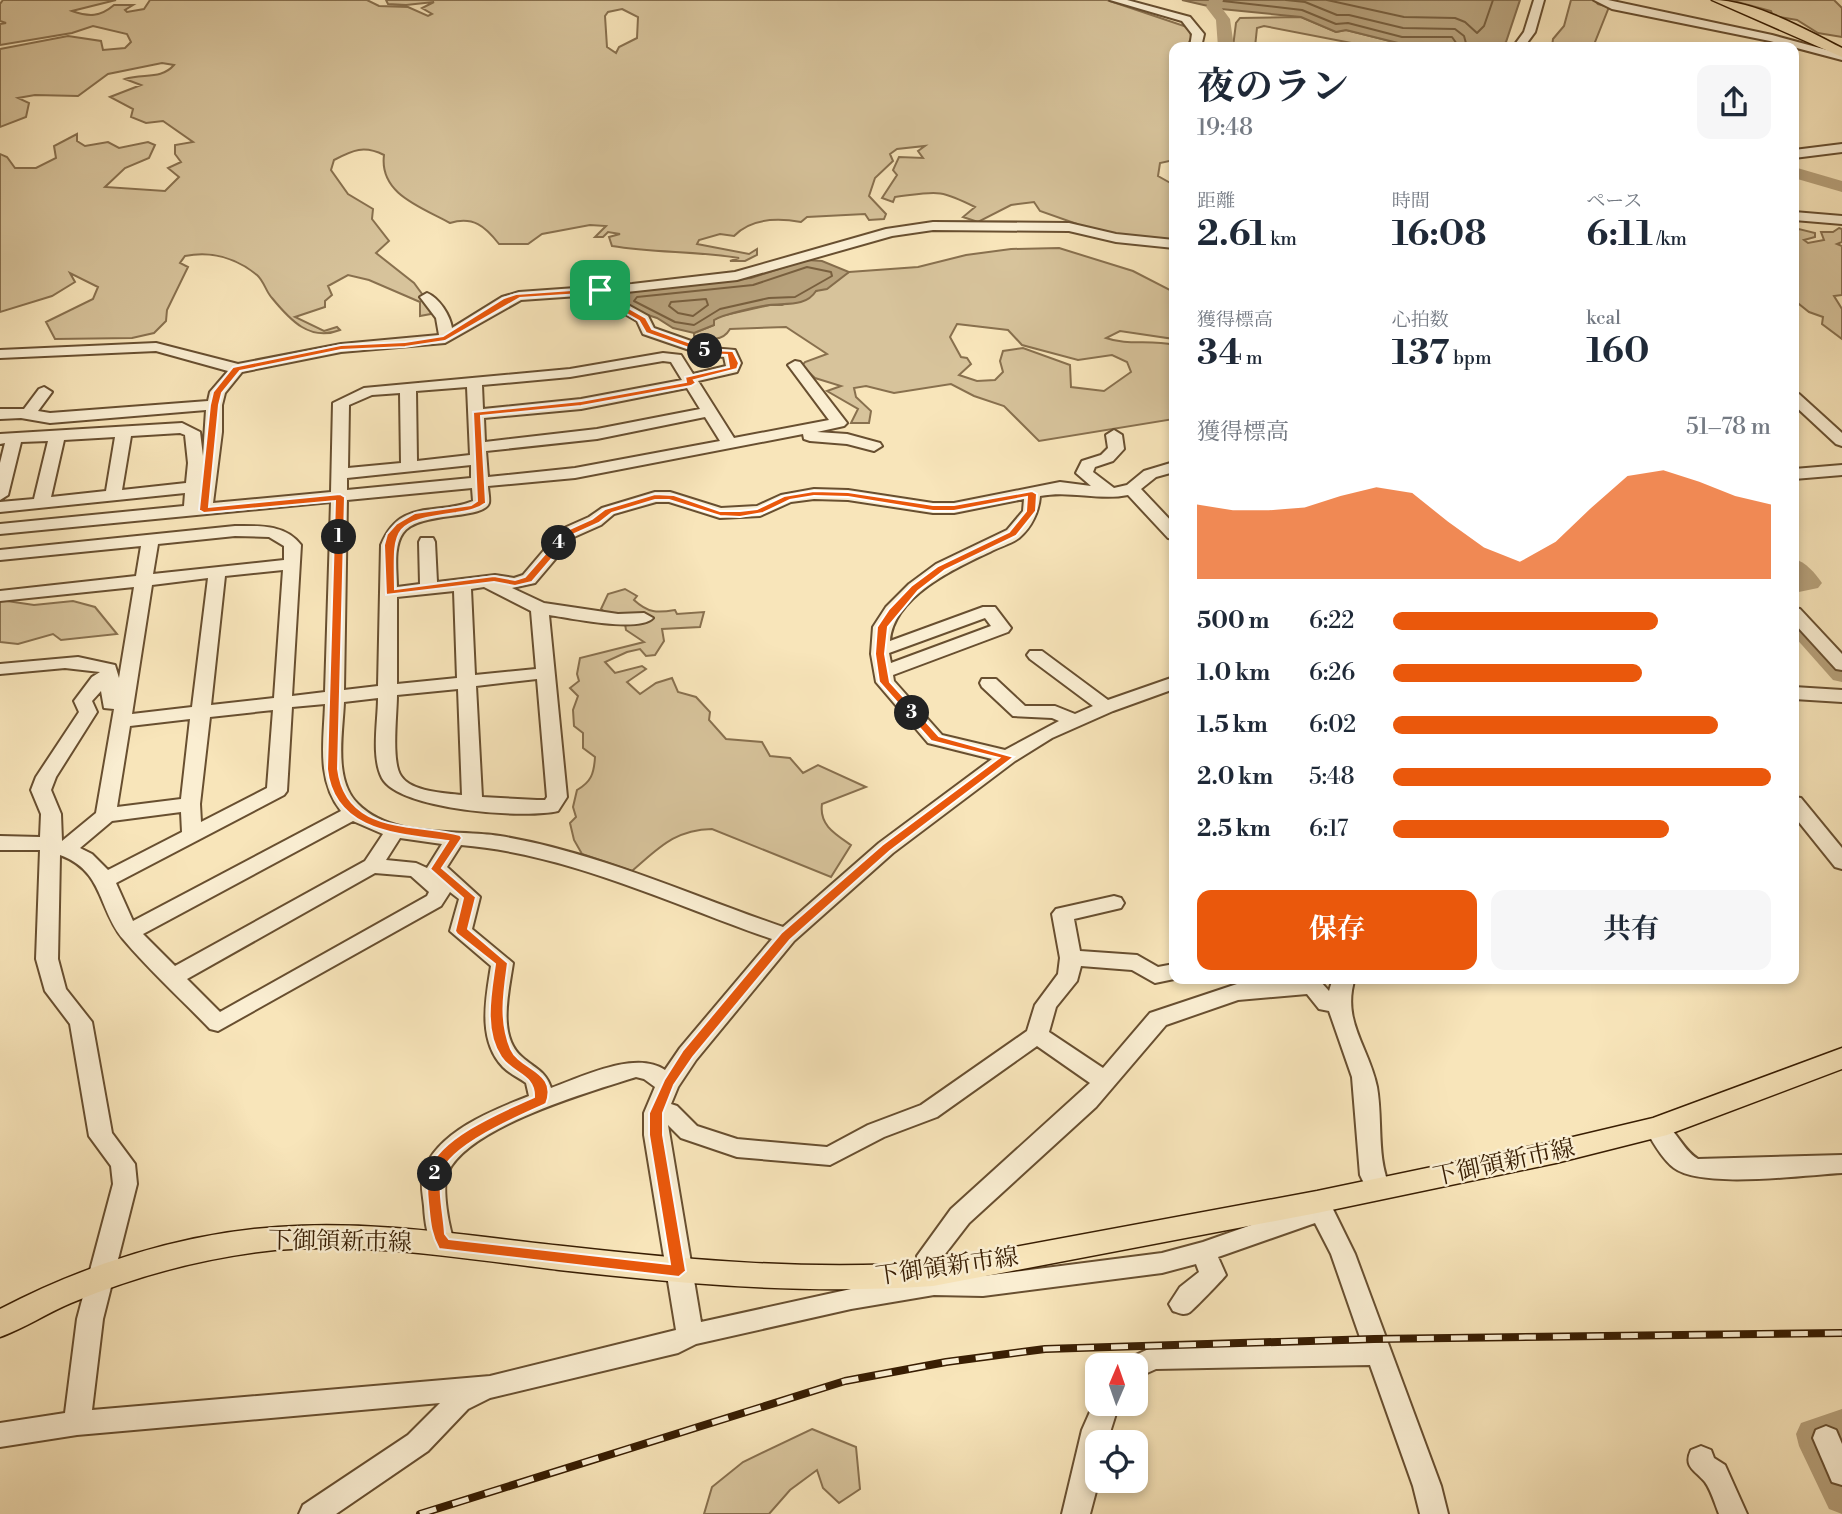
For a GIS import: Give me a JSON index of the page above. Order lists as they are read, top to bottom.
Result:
{
  "streets": {
    "main road": ["下御領新市線"]
  },
  "north": "top",
  "page": {
    "heading": ["夜のラン", "19:48"],
    "stats": [
      ["距離", "2.61 km"],
      ["時間", "16:08"],
      ["ペース", "6:11 /km"],
      ["獲得標高", "34 m"],
      ["心拍数", "137 bpm"],
      ["kcal", "160"]
    ],
    "pins": [
      "5",
      "1",
      "4",
      "3",
      "2"
    ],
    "chart": ["獲得標高", "51–78 m"],
    "list": [
      {
        "name": "500 m",
        "note": "6:22"
      },
      {
        "name": "1.0 km",
        "note": "6:26"
      },
      {
        "name": "1.5 km",
        "note": "6:02"
      },
      {
        "name": "2.0 km",
        "note": "5:48"
      },
      {
        "name": "2.5 km",
        "note": "6:17"
      }
    ],
    "buttons": ["保存", "共有"]
  }
}
